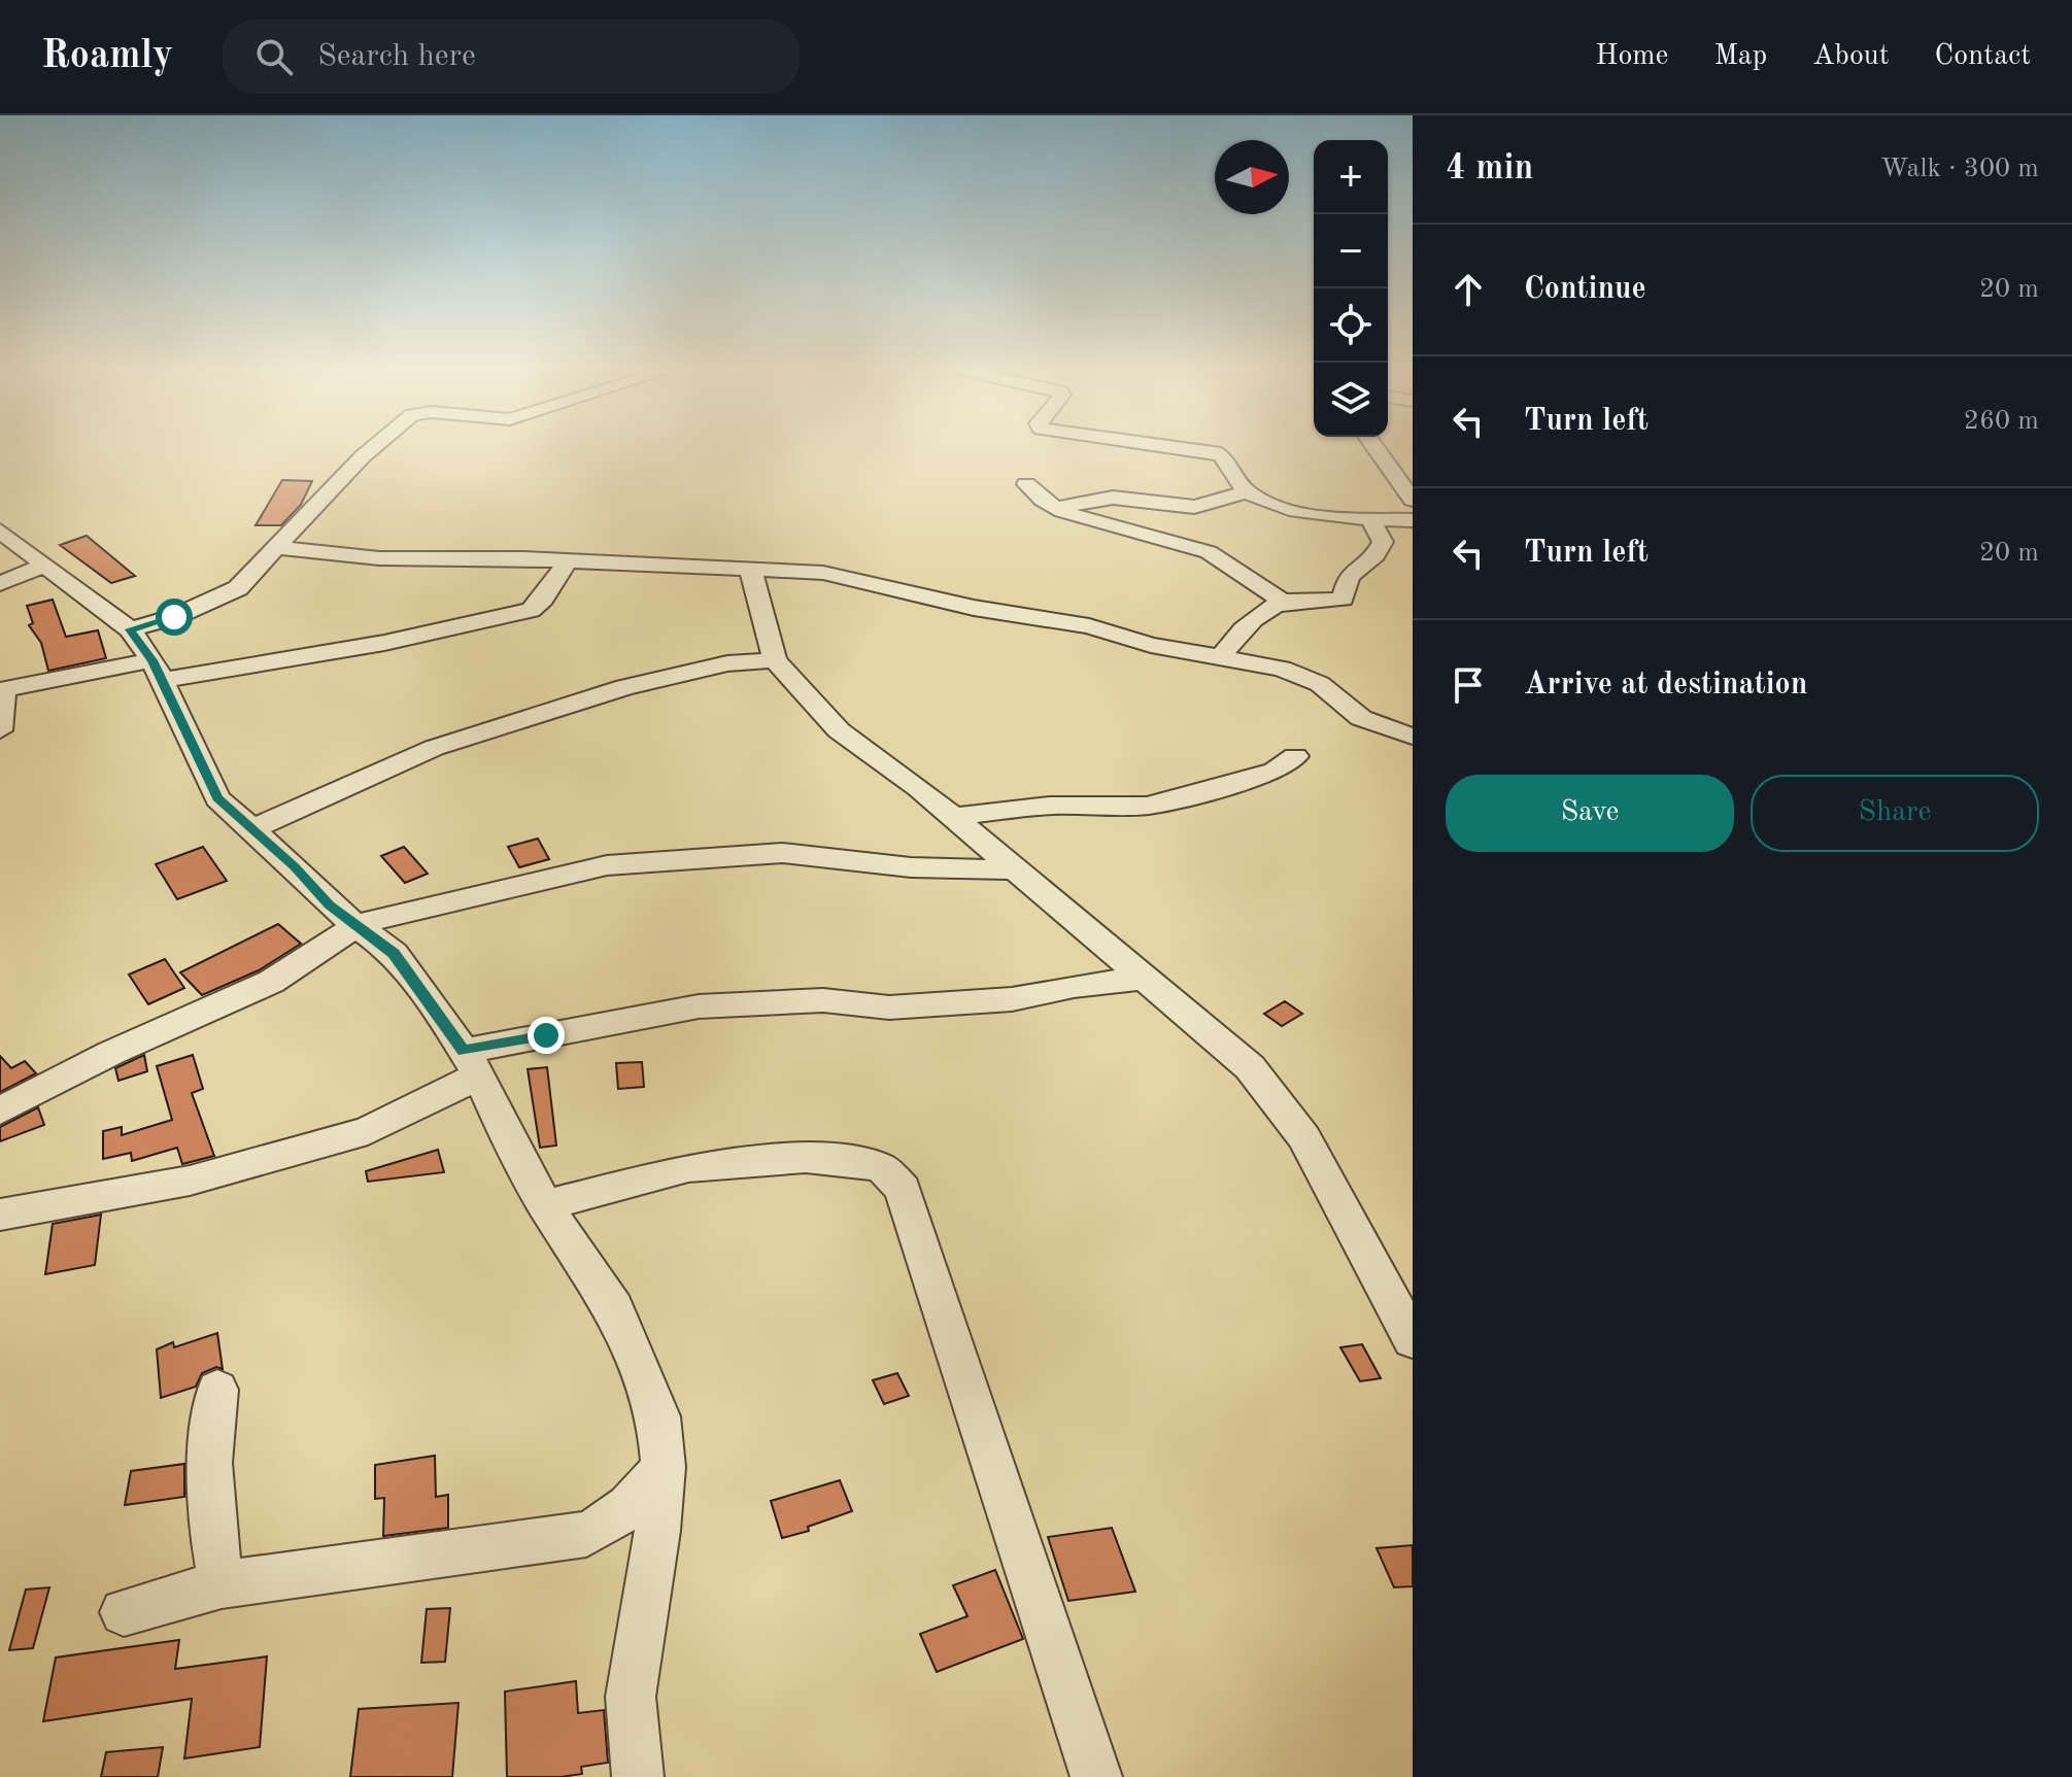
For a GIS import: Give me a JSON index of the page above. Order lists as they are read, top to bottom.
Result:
{
  "north": "right",
  "page": {
    "header": "Roamly",
    "search": "Search here",
    "nav": [
      "Home",
      "Map",
      "About",
      "Contact"
    ],
    "heading": ["4 min", "Walk · 300 m"],
    "map_buttons": ["+", "−"],
    "list": [
      ["Continue", "20 m"],
      ["Turn left", "260 m"],
      ["Turn left", "20 m"],
      "Arrive at destination"
    ],
    "buttons": ["Save", "Share"]
  }
}
